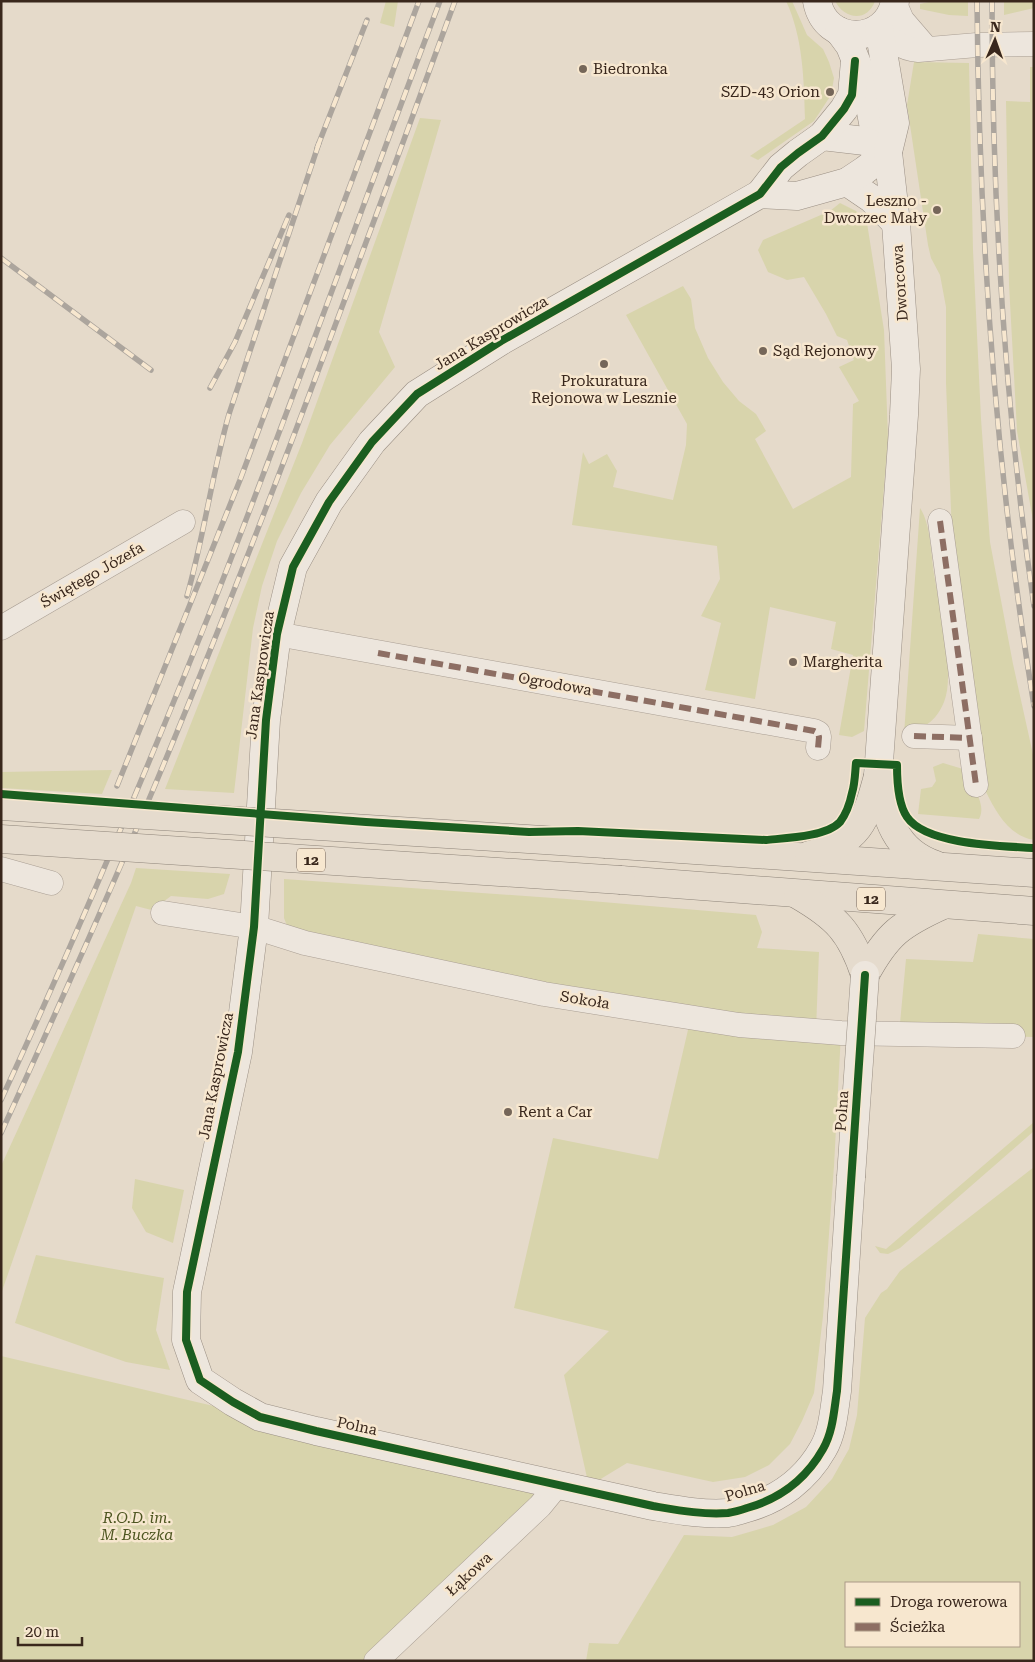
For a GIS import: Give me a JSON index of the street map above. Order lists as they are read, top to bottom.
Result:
{
  "streets": {
    "main road": ["12"],
    "street": [
      "Dworcowa",
      "Jana Kasprowicza",
      "Świętego Józefa",
      "Ogrodowa",
      "Sokoła",
      "Polna",
      "Łąkowa"
    ]
  },
  "crossings": [
    ["Dworcowa", "Jana Kasprowicza"],
    ["Jana Kasprowicza", "Ogrodowa"],
    ["Jana Kasprowicza", "Sokoła"],
    ["Jana Kasprowicza", "Polna"],
    ["Polna", "Łąkowa"]
  ],
  "parks": ["R.O.D. im. M. Buczka"],
  "places": [
    "Biedronka",
    "SZD-43 Orion",
    "Leszno - Dworzec Mały",
    "Sąd Rejonowy",
    "Prokuratura Rejonowa w Lesznie",
    "Margherita",
    "Rent a Car"
  ],
  "legend": ["Droga rowerowa", "Ścieżka"],
  "scale_bar": "20 m",
  "north": "top"
}
